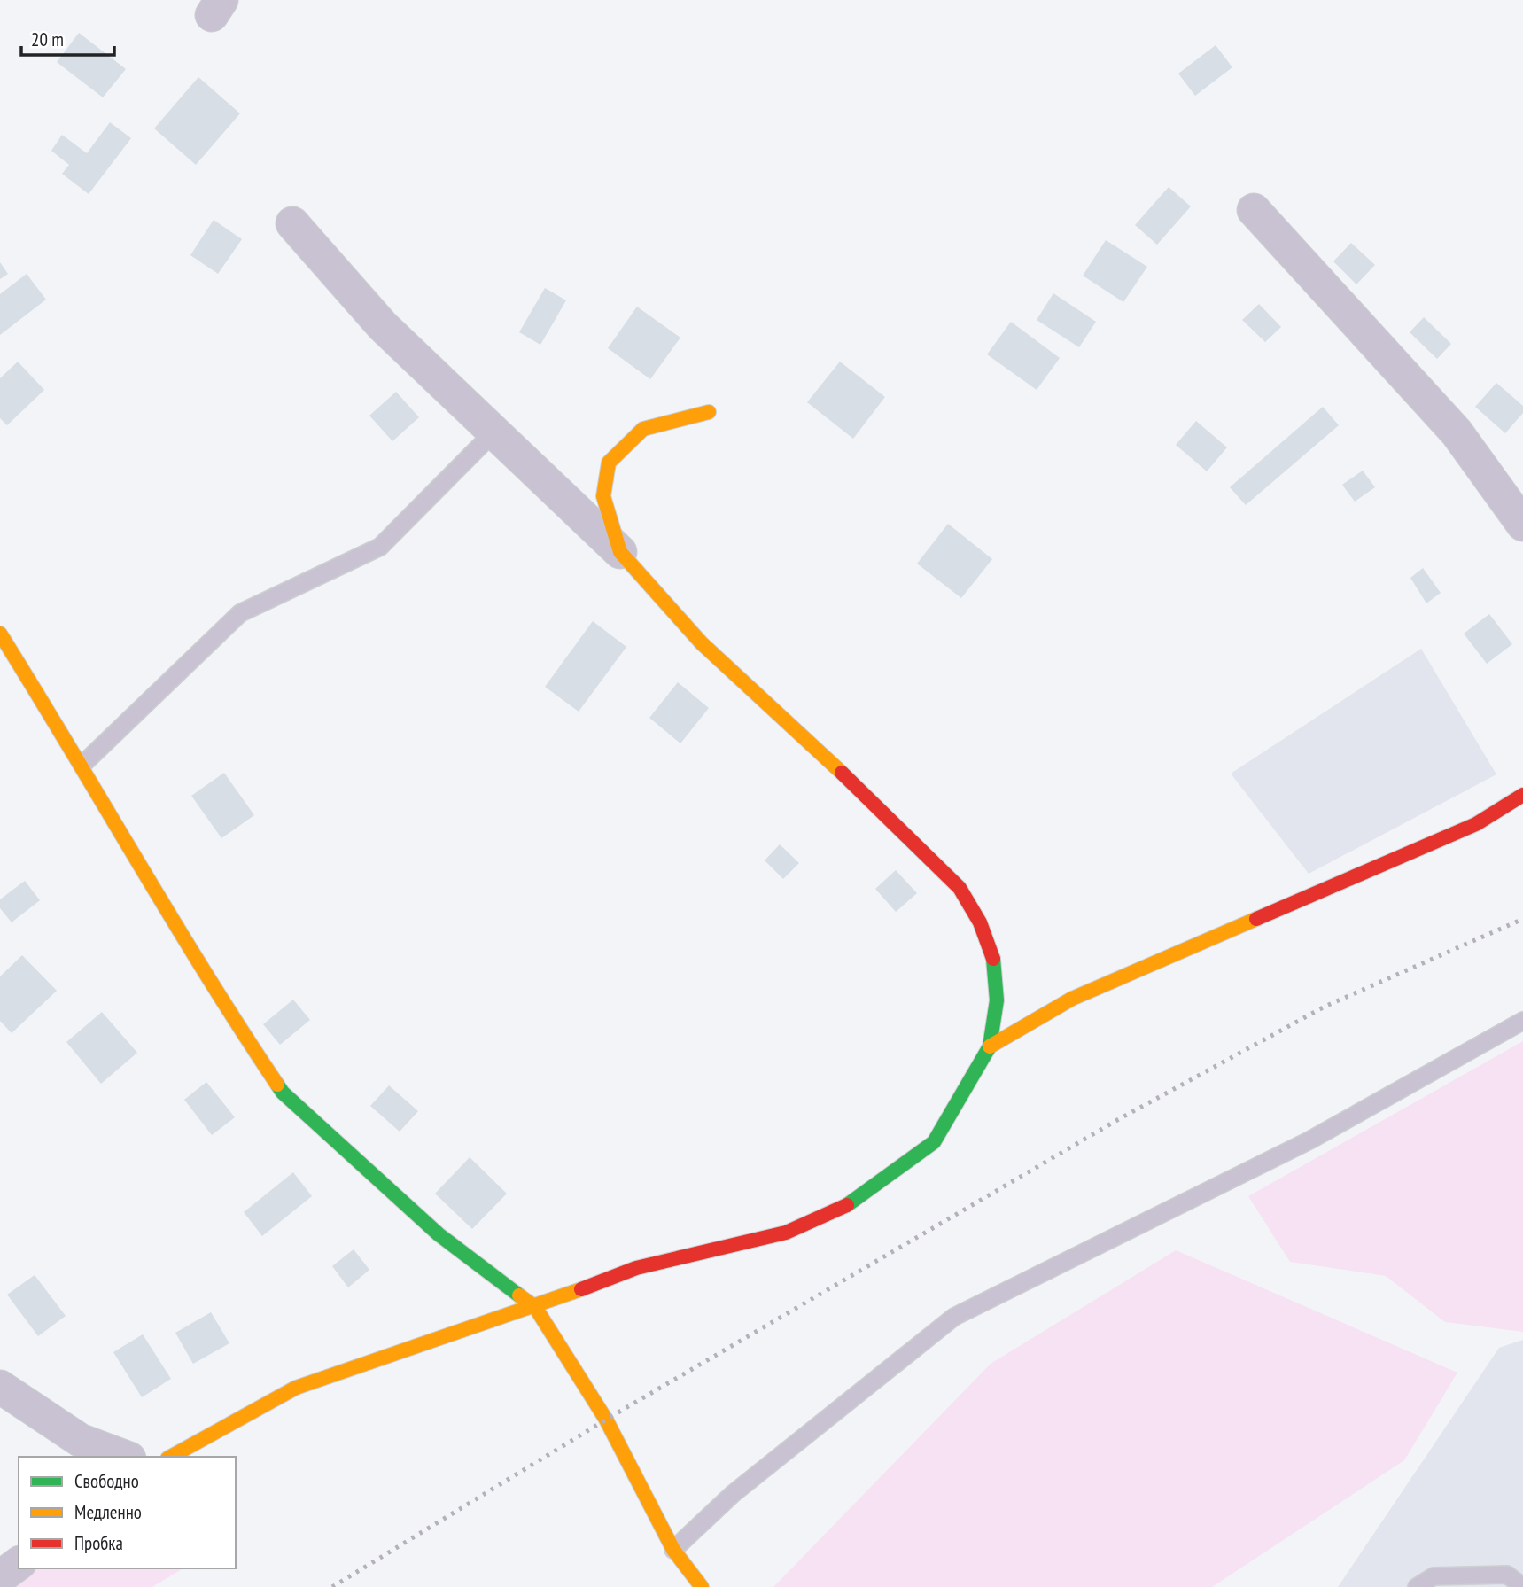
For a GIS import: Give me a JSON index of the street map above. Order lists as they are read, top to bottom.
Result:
{
  "legend": ["Свободно", "Медленно", "Пробка"],
  "scale_bar": "20 m"
}
